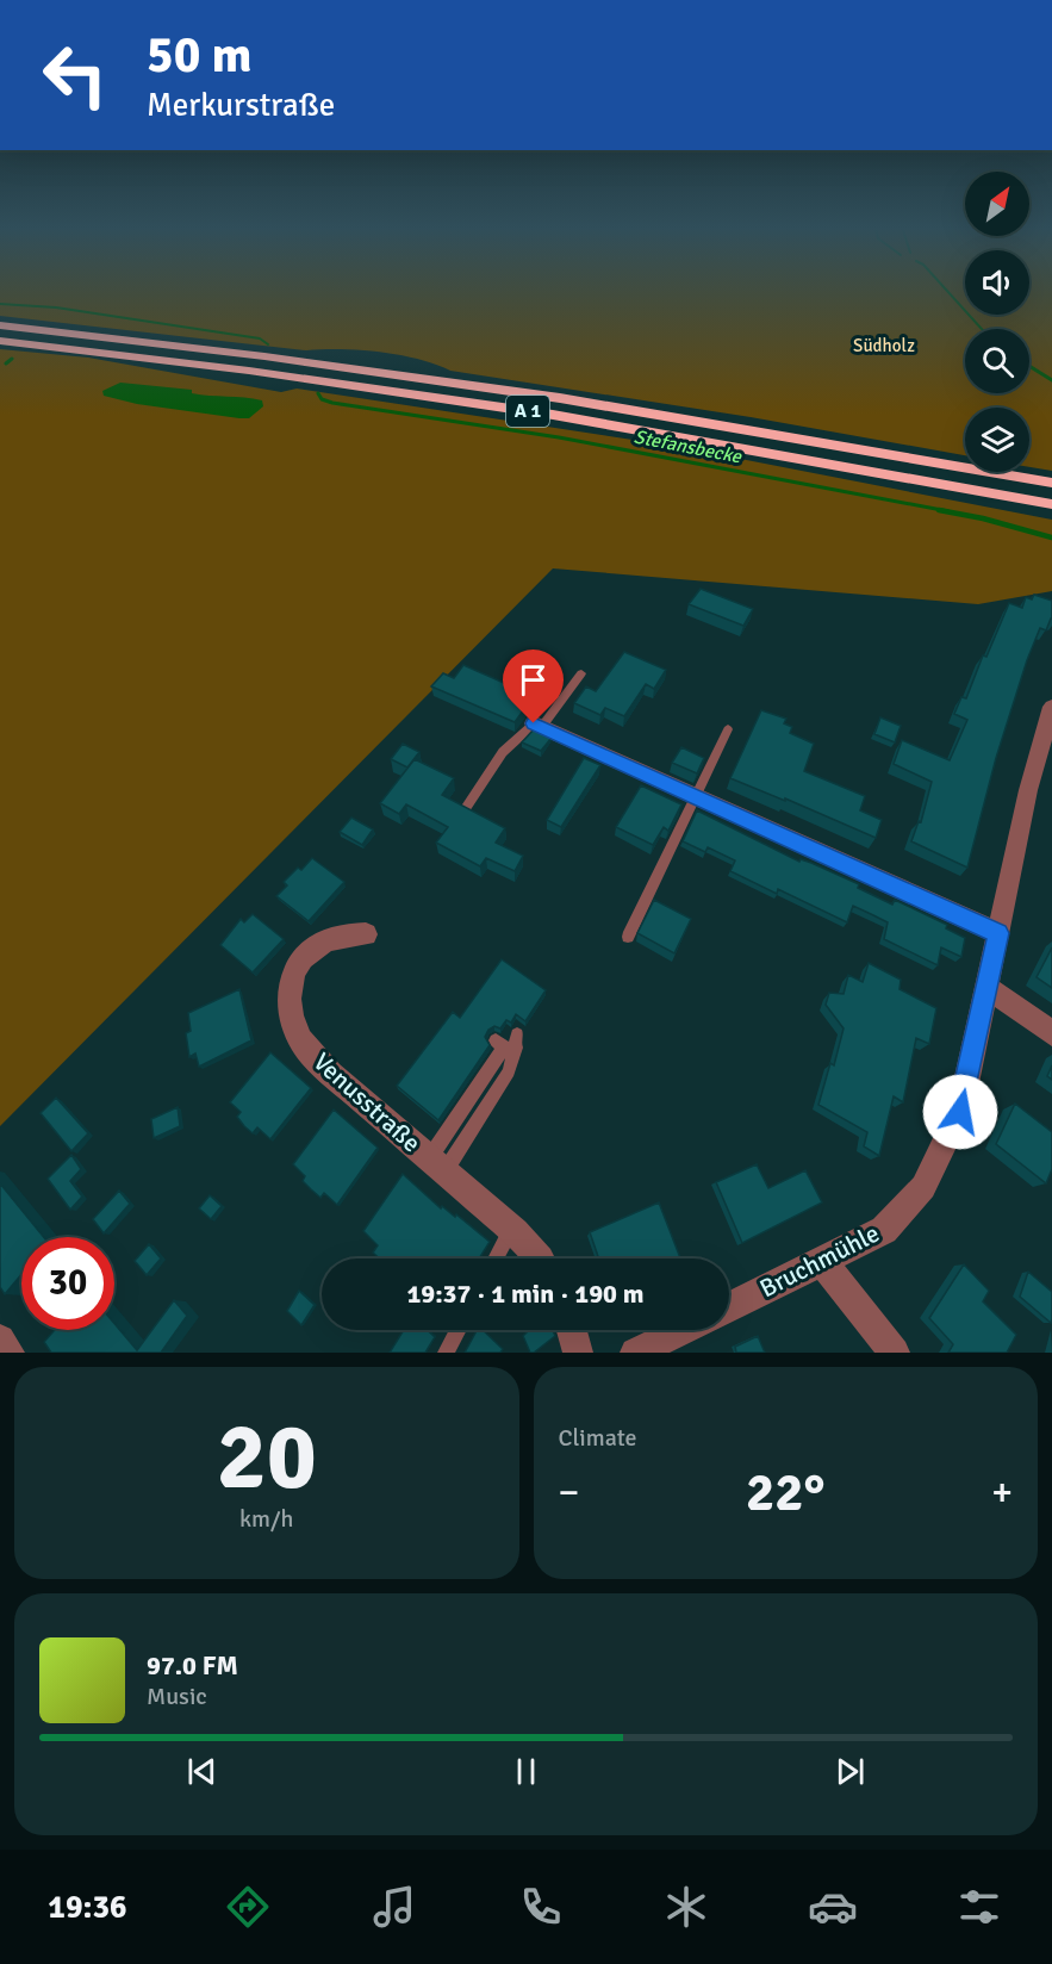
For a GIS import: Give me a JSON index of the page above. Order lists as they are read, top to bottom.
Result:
{
  "streets": {
    "highway": ["A 1"],
    "street": ["Venusstraße", "Bruchmühle"]
  },
  "water": ["Stefansbecke"],
  "parks": ["Südholz"],
  "north": "top right",
  "page": {
    "turn": ["50 m", "Merkurstraße"],
    "limit": "30",
    "trip": "19:37 · 1 min · 190 m",
    "tile": [
      ["20", "km/h"],
      "Climate"
    ],
    "heat": ["−", "22°", "+"],
    "song": ["97.0 FM", "Music"],
    "tabs": "19:36"
  }
}
